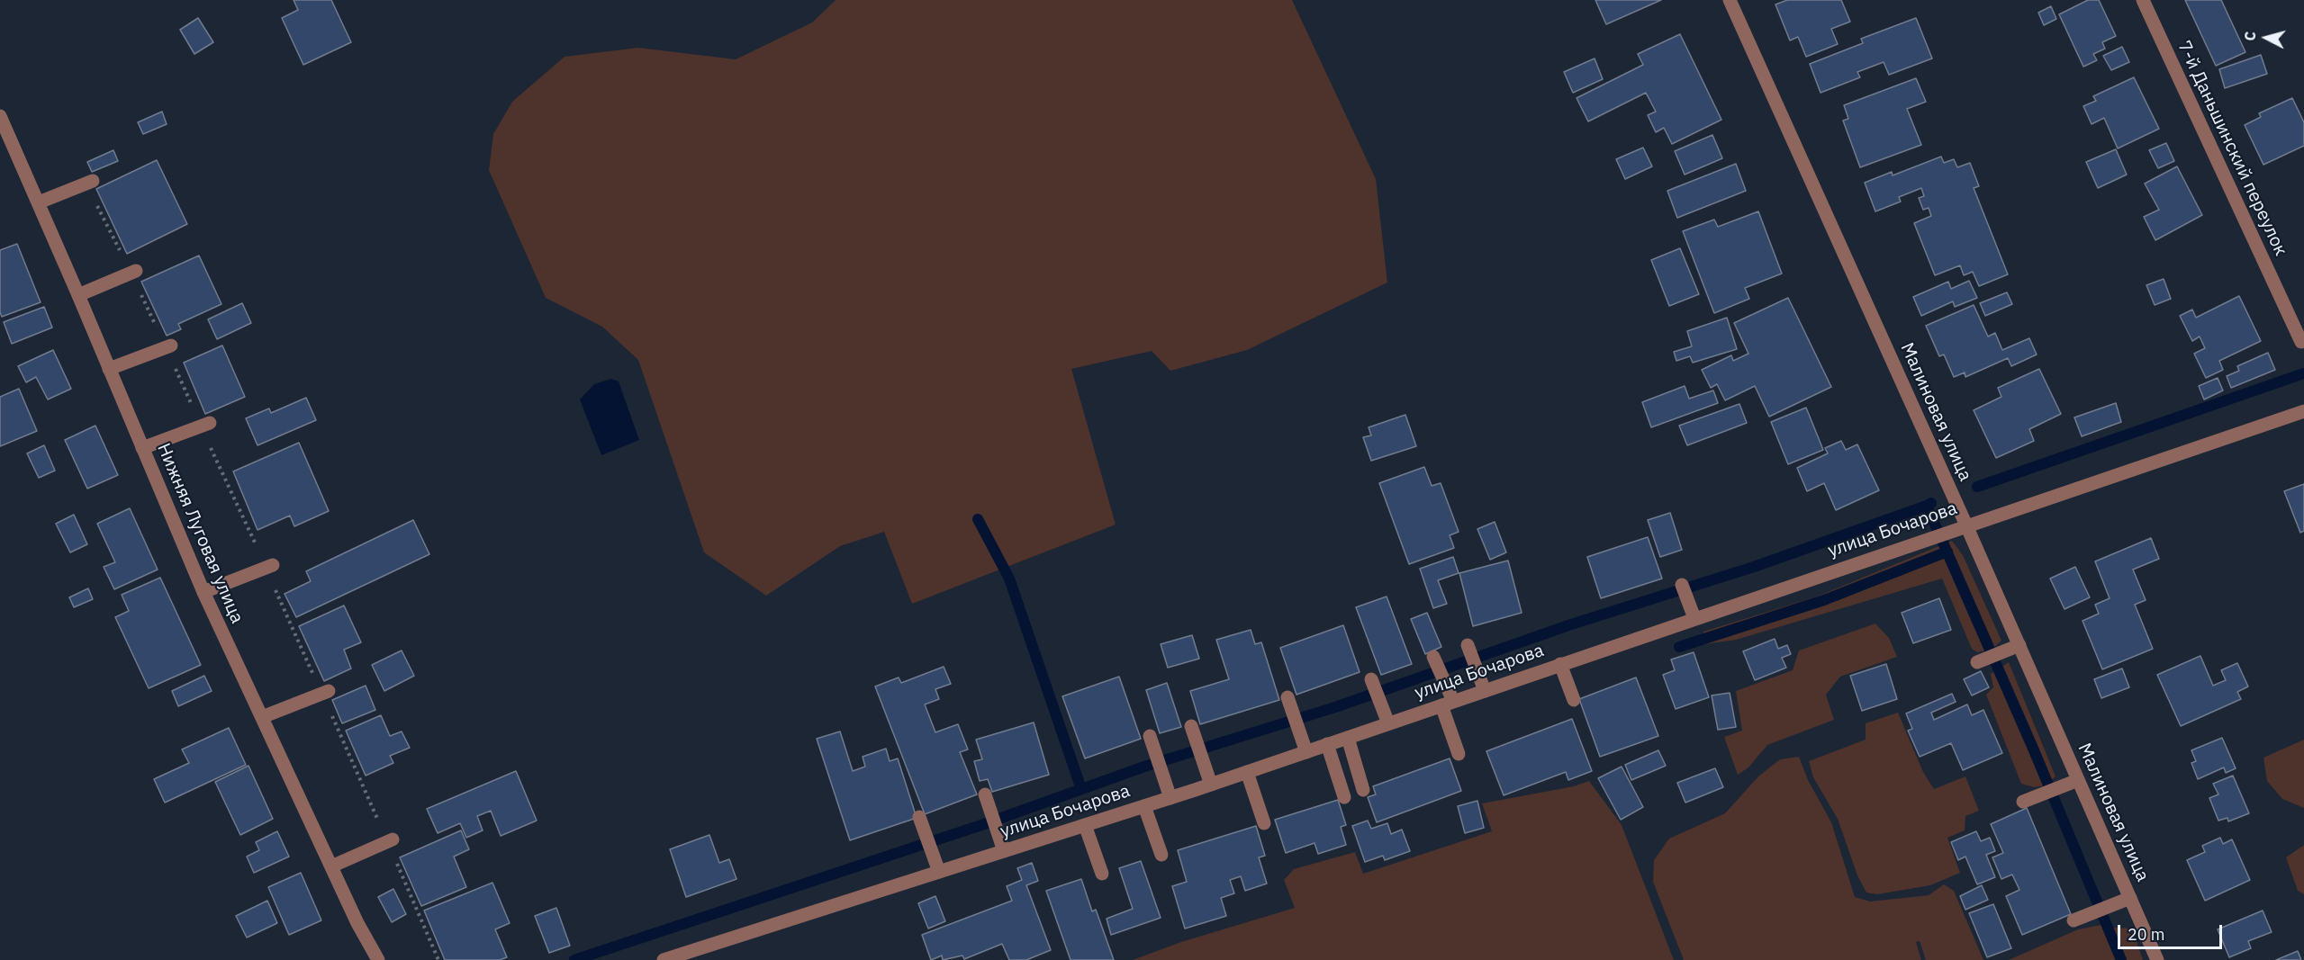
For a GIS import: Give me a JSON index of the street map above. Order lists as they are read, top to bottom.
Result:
{
  "streets": {
    "street": [
      "7-й Даньшинский переулок",
      "Малиновая улица",
      "улица Бочарова",
      "Нижняя Луговая улица"
    ]
  },
  "crossings": [
    ["Малиновая улица", "улица Бочарова"]
  ],
  "scale_bar": "20 m",
  "north": "left"
}
